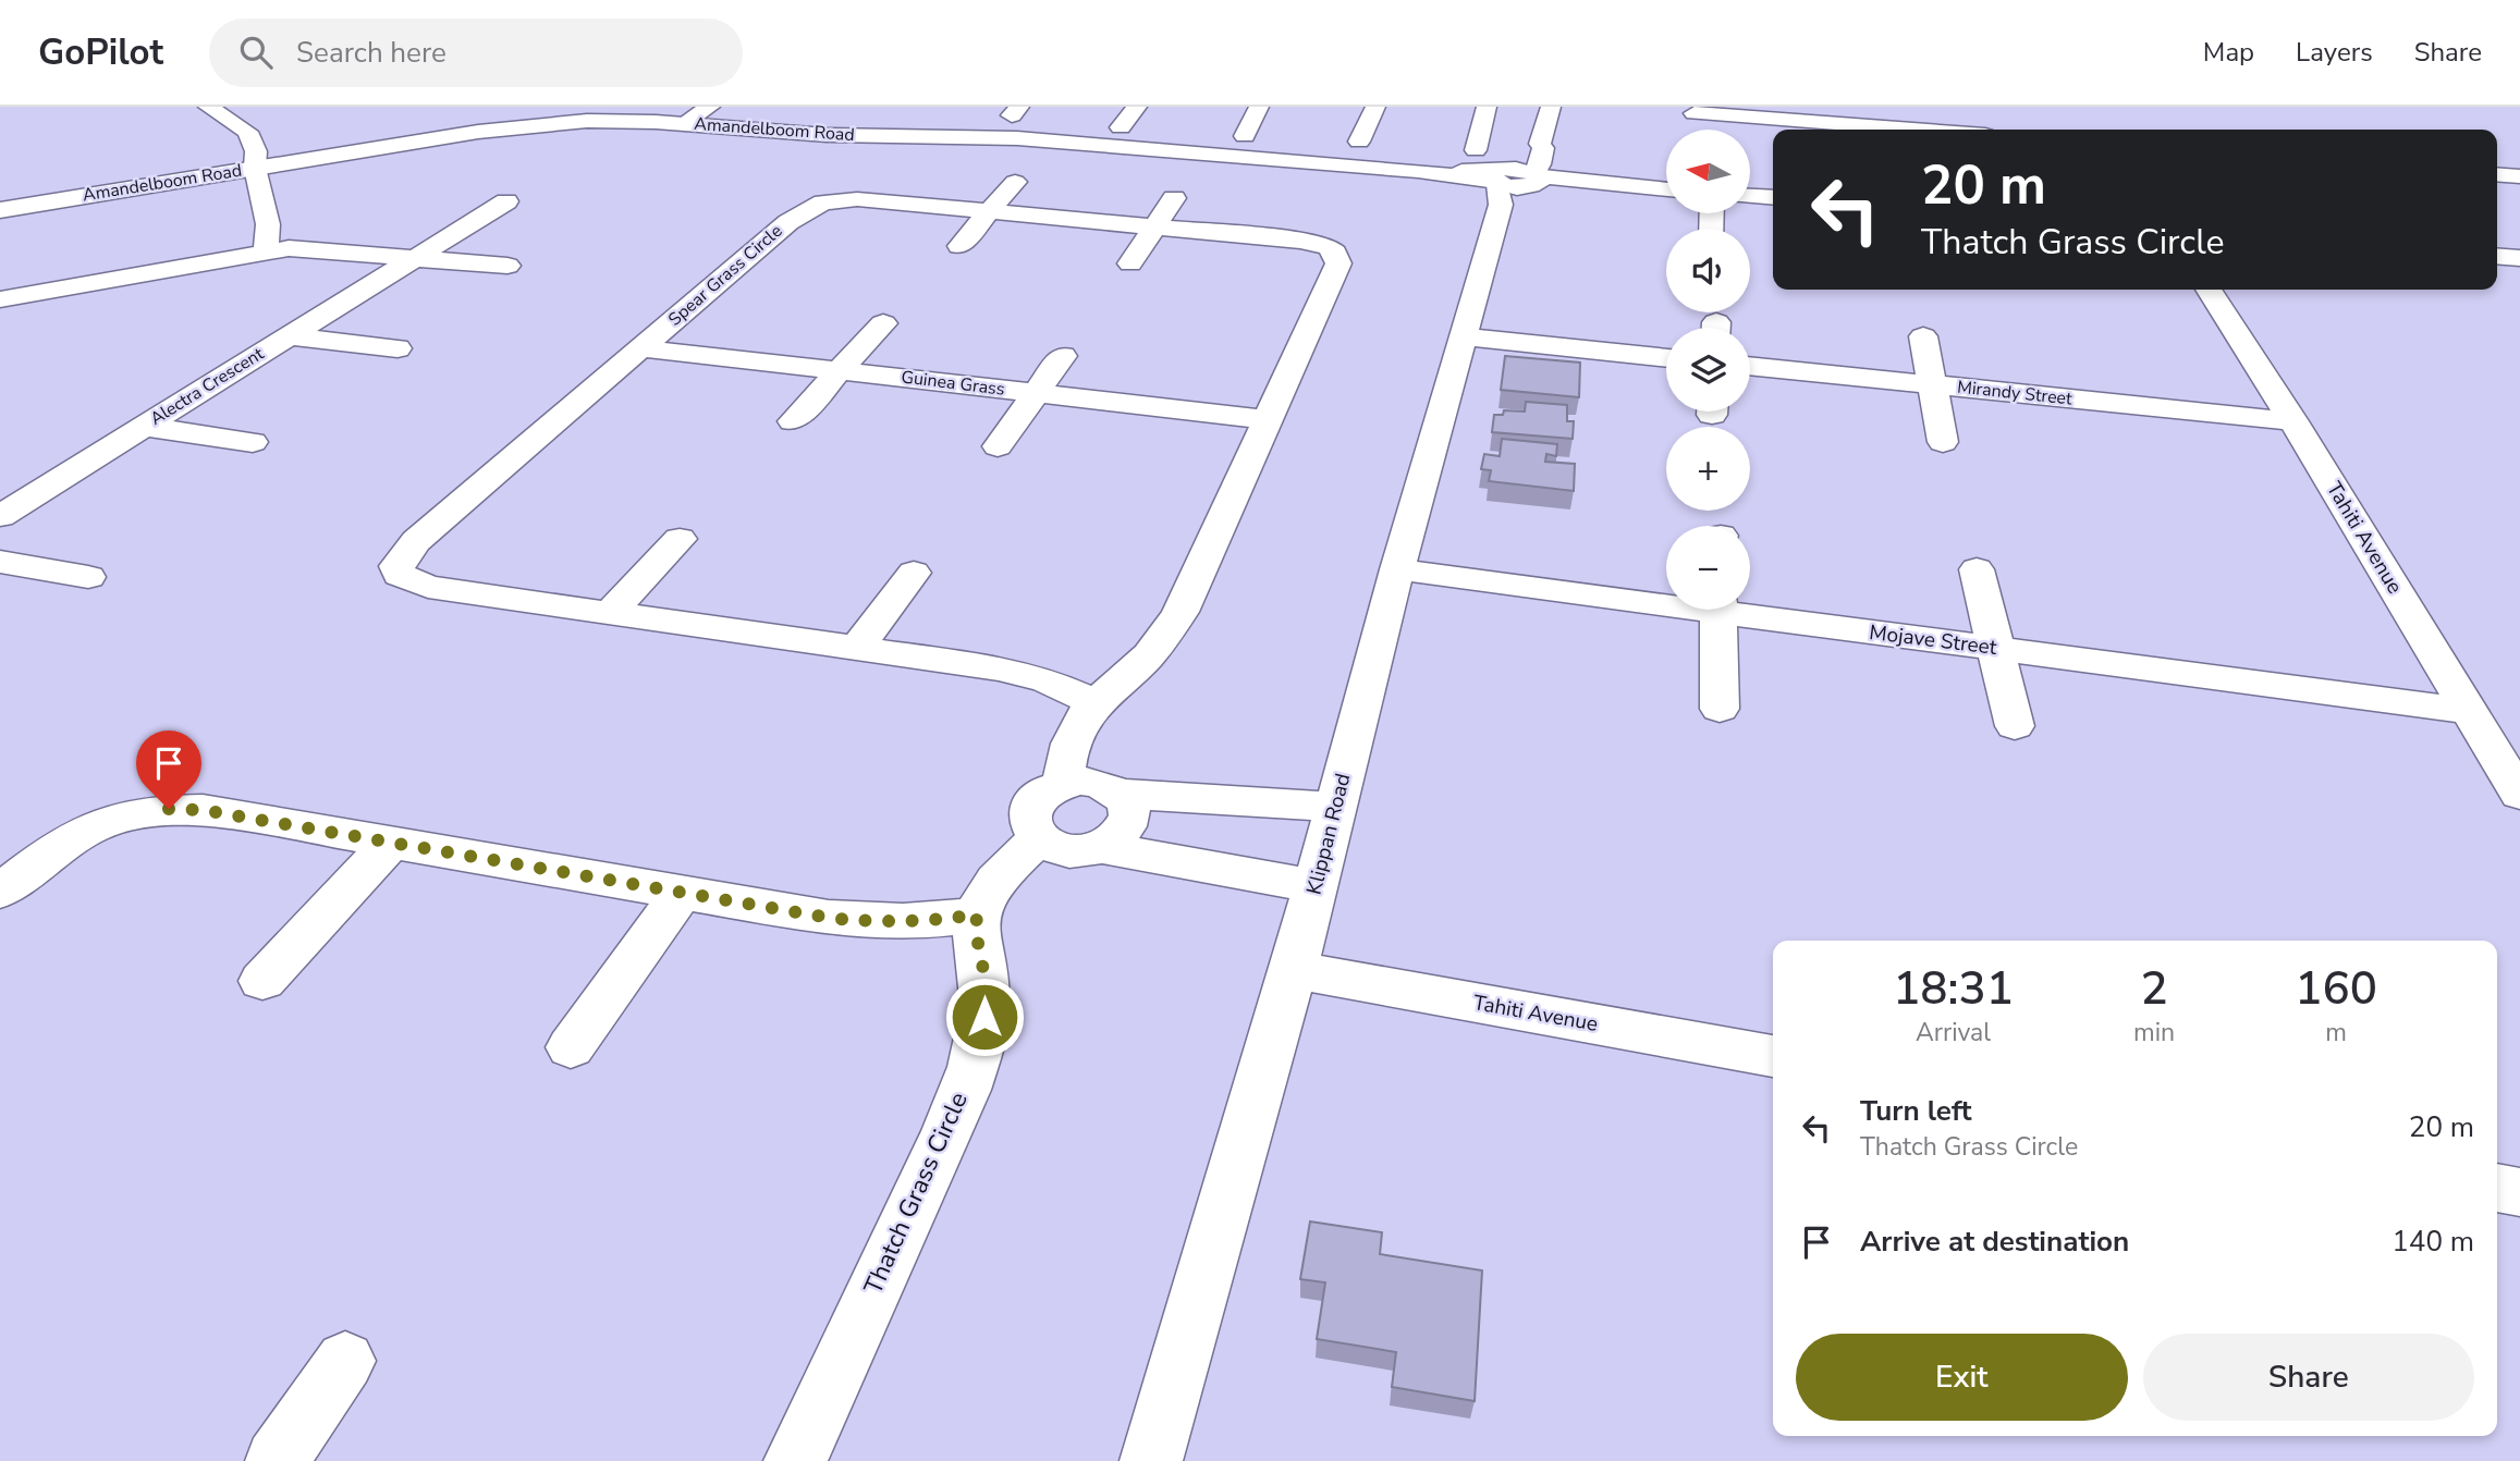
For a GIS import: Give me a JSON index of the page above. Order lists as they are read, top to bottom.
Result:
{
  "streets": {
    "street": [
      "Amandelboom Road",
      "Spear Grass Circle",
      "Guinea Grass",
      "Alectra Crescent",
      "Mirandy Street",
      "Tahiti Avenue",
      "Mojave Street",
      "Klippan Road",
      "Thatch Grass Circle"
    ]
  },
  "crossings": [
    ["Amandelboom Road", "Klippan Road"],
    ["Spear Grass Circle", "Guinea Grass"],
    ["Mirandy Street", "Tahiti Avenue"],
    ["Tahiti Avenue", "Mojave Street"],
    ["Tahiti Avenue", "Klippan Road"],
    ["Mojave Street", "Klippan Road"]
  ],
  "north": "left",
  "page": {
    "header": "GoPilot",
    "search": "Search here",
    "nav": ["Map", "Layers", "Share"],
    "map_buttons": ["+", "−"],
    "turn": ["20 m", "Thatch Grass Circle"],
    "eta": [
      "18:31",
      "Arrival",
      "2",
      "min",
      "160",
      "m"
    ],
    "list": [
      {
        "name": "Turn left",
        "note": "Thatch Grass Circle",
        "value": "20 m"
      },
      {
        "name": "Arrive at destination",
        "value": "140 m"
      }
    ],
    "buttons": ["Exit", "Share"]
  }
}
